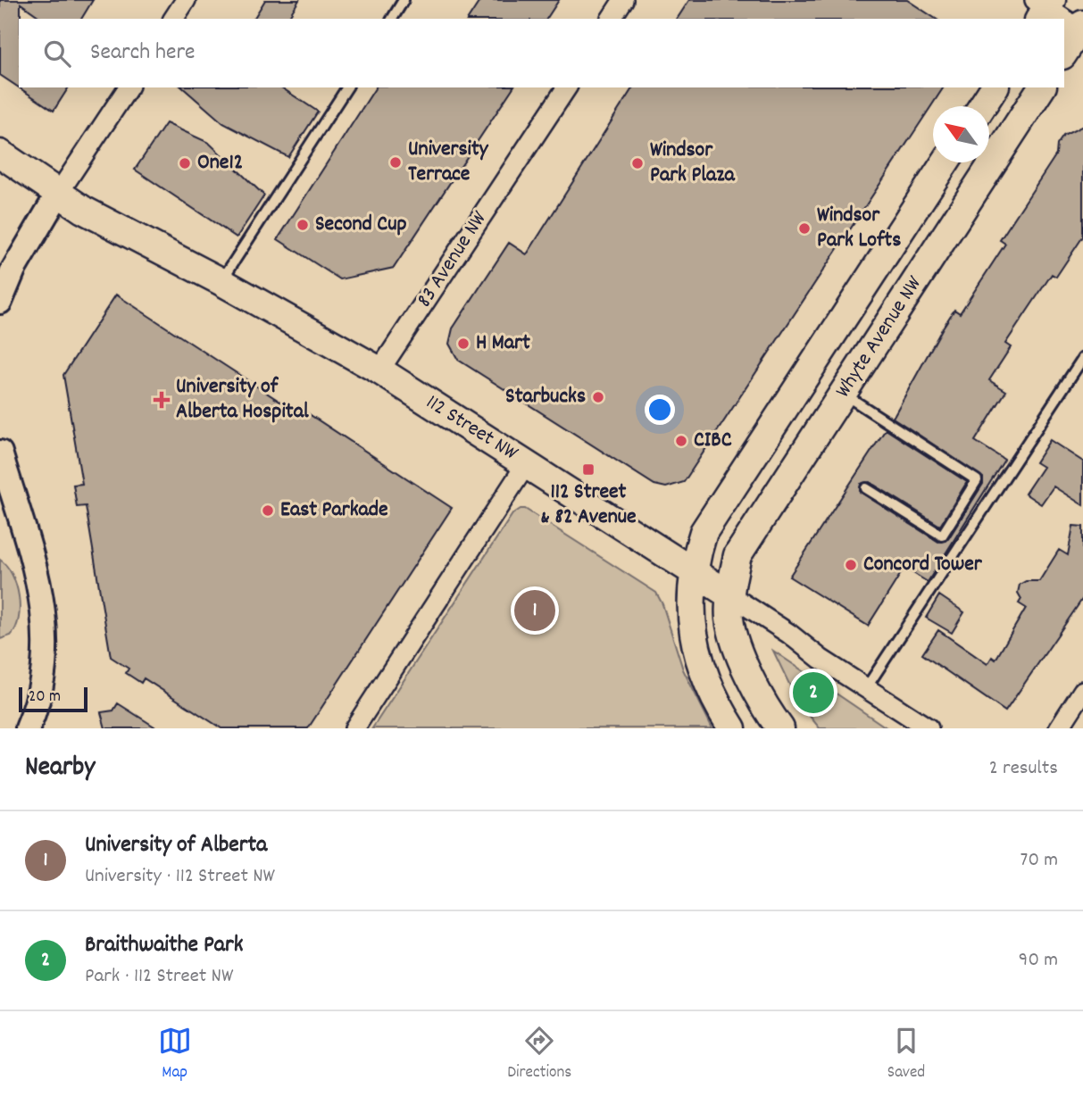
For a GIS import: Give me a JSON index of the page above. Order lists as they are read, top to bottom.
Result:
{
  "streets": {
    "main road": ["Whyte Avenue NW", "112 Street NW"],
    "street": ["83 Avenue NW"]
  },
  "crossings": [
    ["83 Avenue NW", "112 Street NW"],
    ["Whyte Avenue NW", "112 Street NW"]
  ],
  "places": {
    "other": [
      "University Terrace",
      "One12",
      "Windsor Park Plaza",
      "Second Cup",
      "Windsor Park Lofts",
      "H Mart",
      "Starbucks",
      "CIBC",
      "East Parkade",
      "Concord Tower"
    ],
    "health": ["University of Alberta Hospital"],
    "transit": ["112 Street & 82 Avenue"]
  },
  "scale_bar": "20 m",
  "north": "top left",
  "page": {
    "search": "Search here",
    "pins": ["1", "2"],
    "scale": "20 m",
    "heading": ["Nearby", "2 results"],
    "list": [
      {
        "mark": "1",
        "name": "University of Alberta",
        "note": "University · 112 Street NW",
        "value": "70 m"
      },
      {
        "mark": "2",
        "name": "Braithwaithe Park",
        "note": "Park · 112 Street NW",
        "value": "90 m"
      }
    ],
    "nav": ["Map", "Directions", "Saved"]
  }
}
